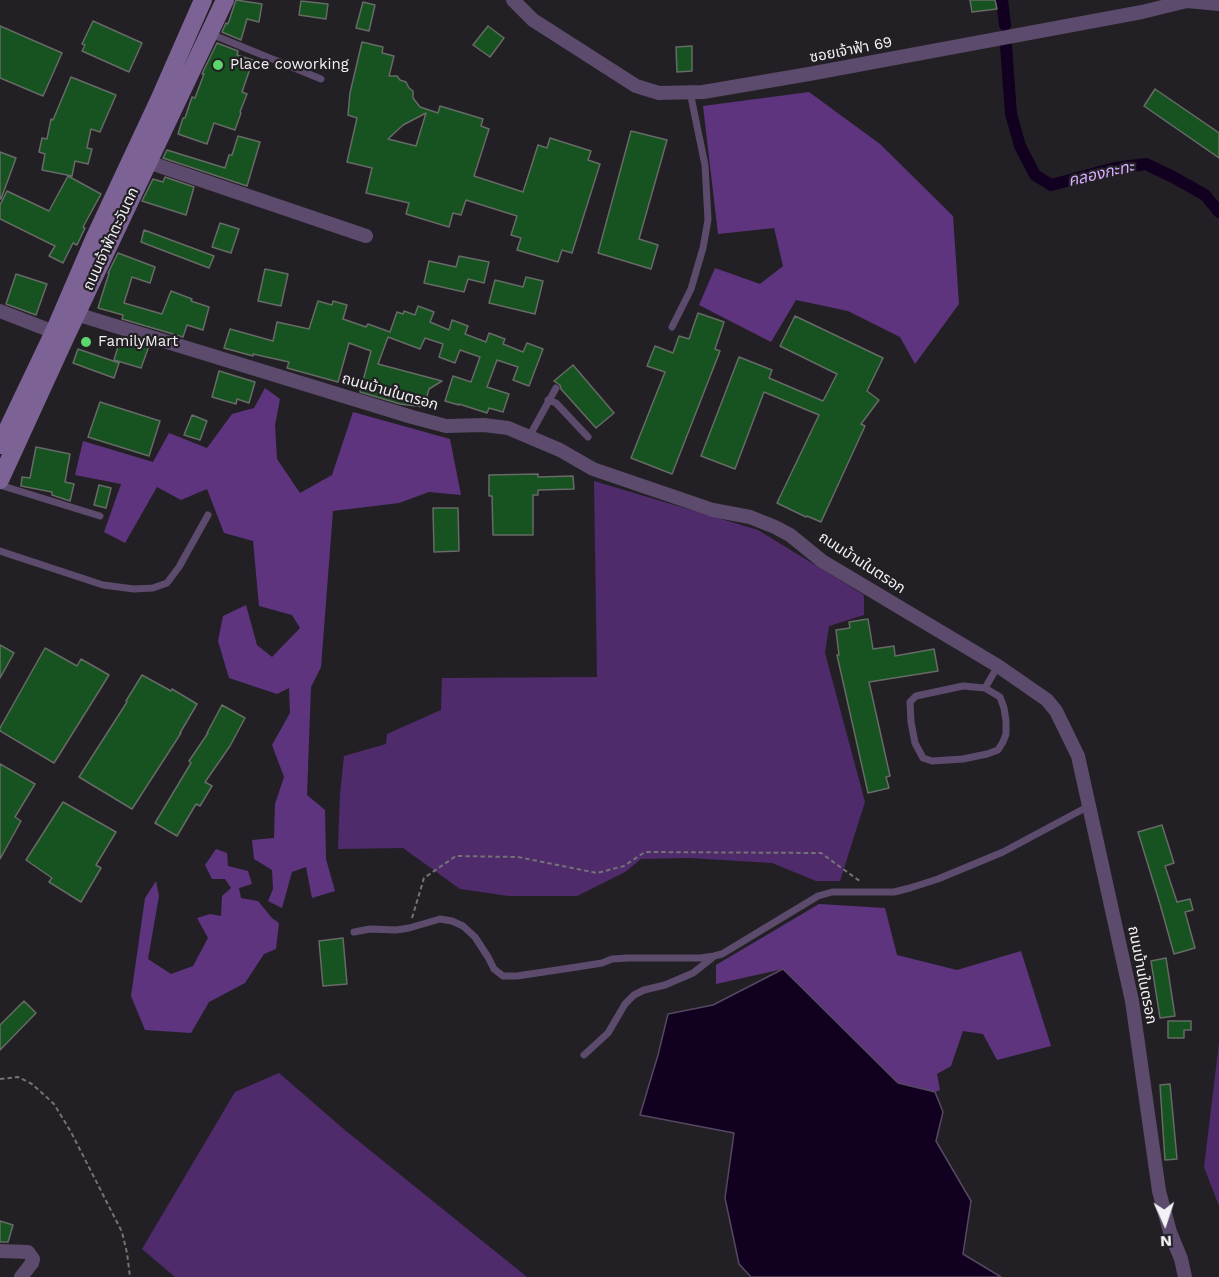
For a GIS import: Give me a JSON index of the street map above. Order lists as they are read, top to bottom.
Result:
{
  "streets": {
    "main road": ["ถนนเจ้าฟ้าตะวันตก"],
    "street": ["ซอยเจ้าฟ้า 69", "ถนนบ้านในตรอก"]
  },
  "crossings": [
    ["ถนนเจ้าฟ้าตะวันตก", "ถนนบ้านในตรอก"]
  ],
  "water": ["คลองกะทะ"],
  "places": ["Place coworking", "FamilyMart"],
  "north": "bottom"
}
